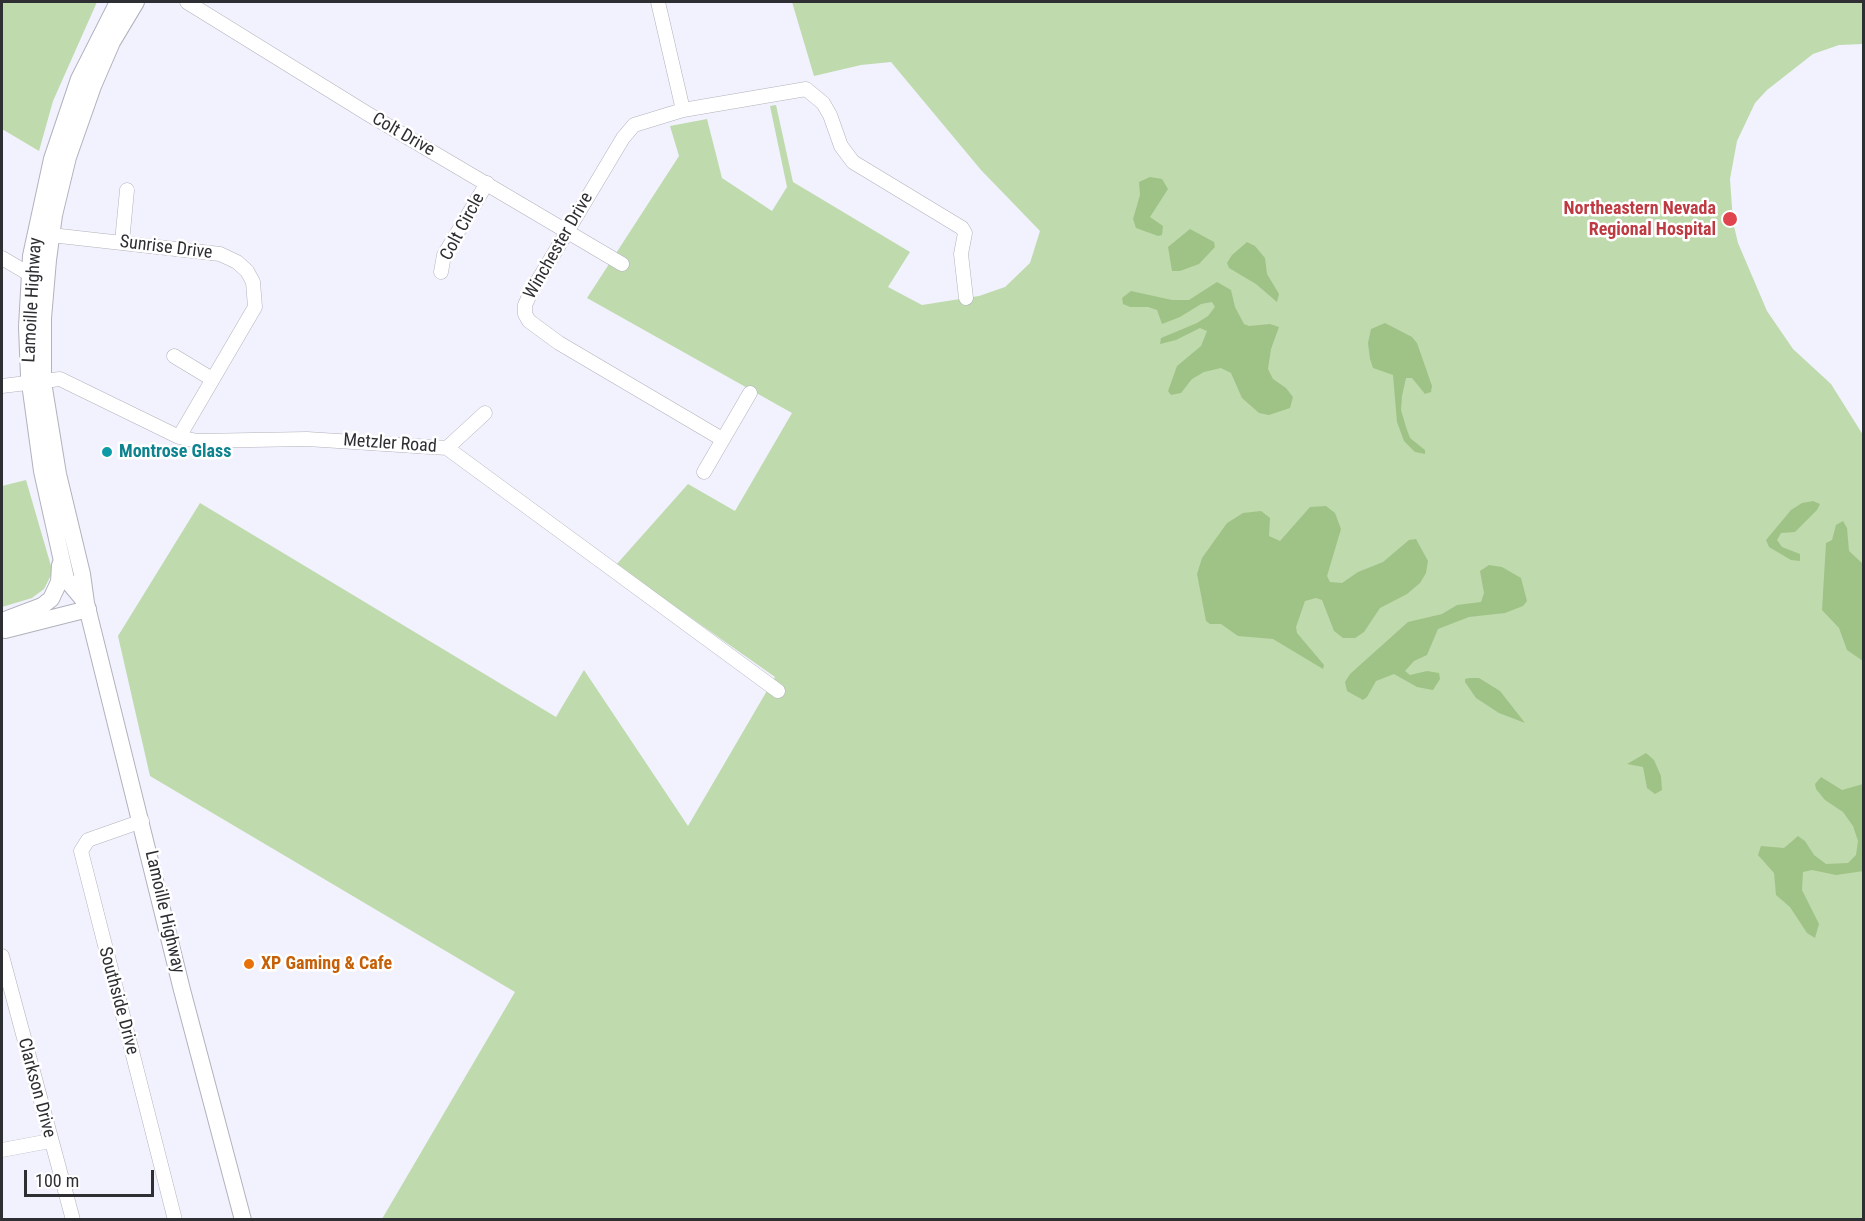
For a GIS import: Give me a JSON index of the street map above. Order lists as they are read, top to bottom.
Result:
{
  "streets": {
    "main road": ["Lamoille Highway"],
    "street": [
      "Colt Drive",
      "Colt Circle",
      "Winchester Drive",
      "Sunrise Drive",
      "Metzler Road",
      "Southside Drive",
      "Clarkson Drive"
    ]
  },
  "crossings": [
    ["Colt Drive", "Colt Circle"],
    ["Colt Drive", "Winchester Drive"],
    ["Sunrise Drive", "Lamoille Highway"],
    ["Sunrise Drive", "Metzler Road"],
    ["Lamoille Highway", "Metzler Road"],
    ["Lamoille Highway", "Southside Drive"]
  ],
  "places": ["Northeastern Nevada Regional Hospital", "Montrose Glass", "XP Gaming & Cafe"],
  "scale_bar": "100 m"
}
